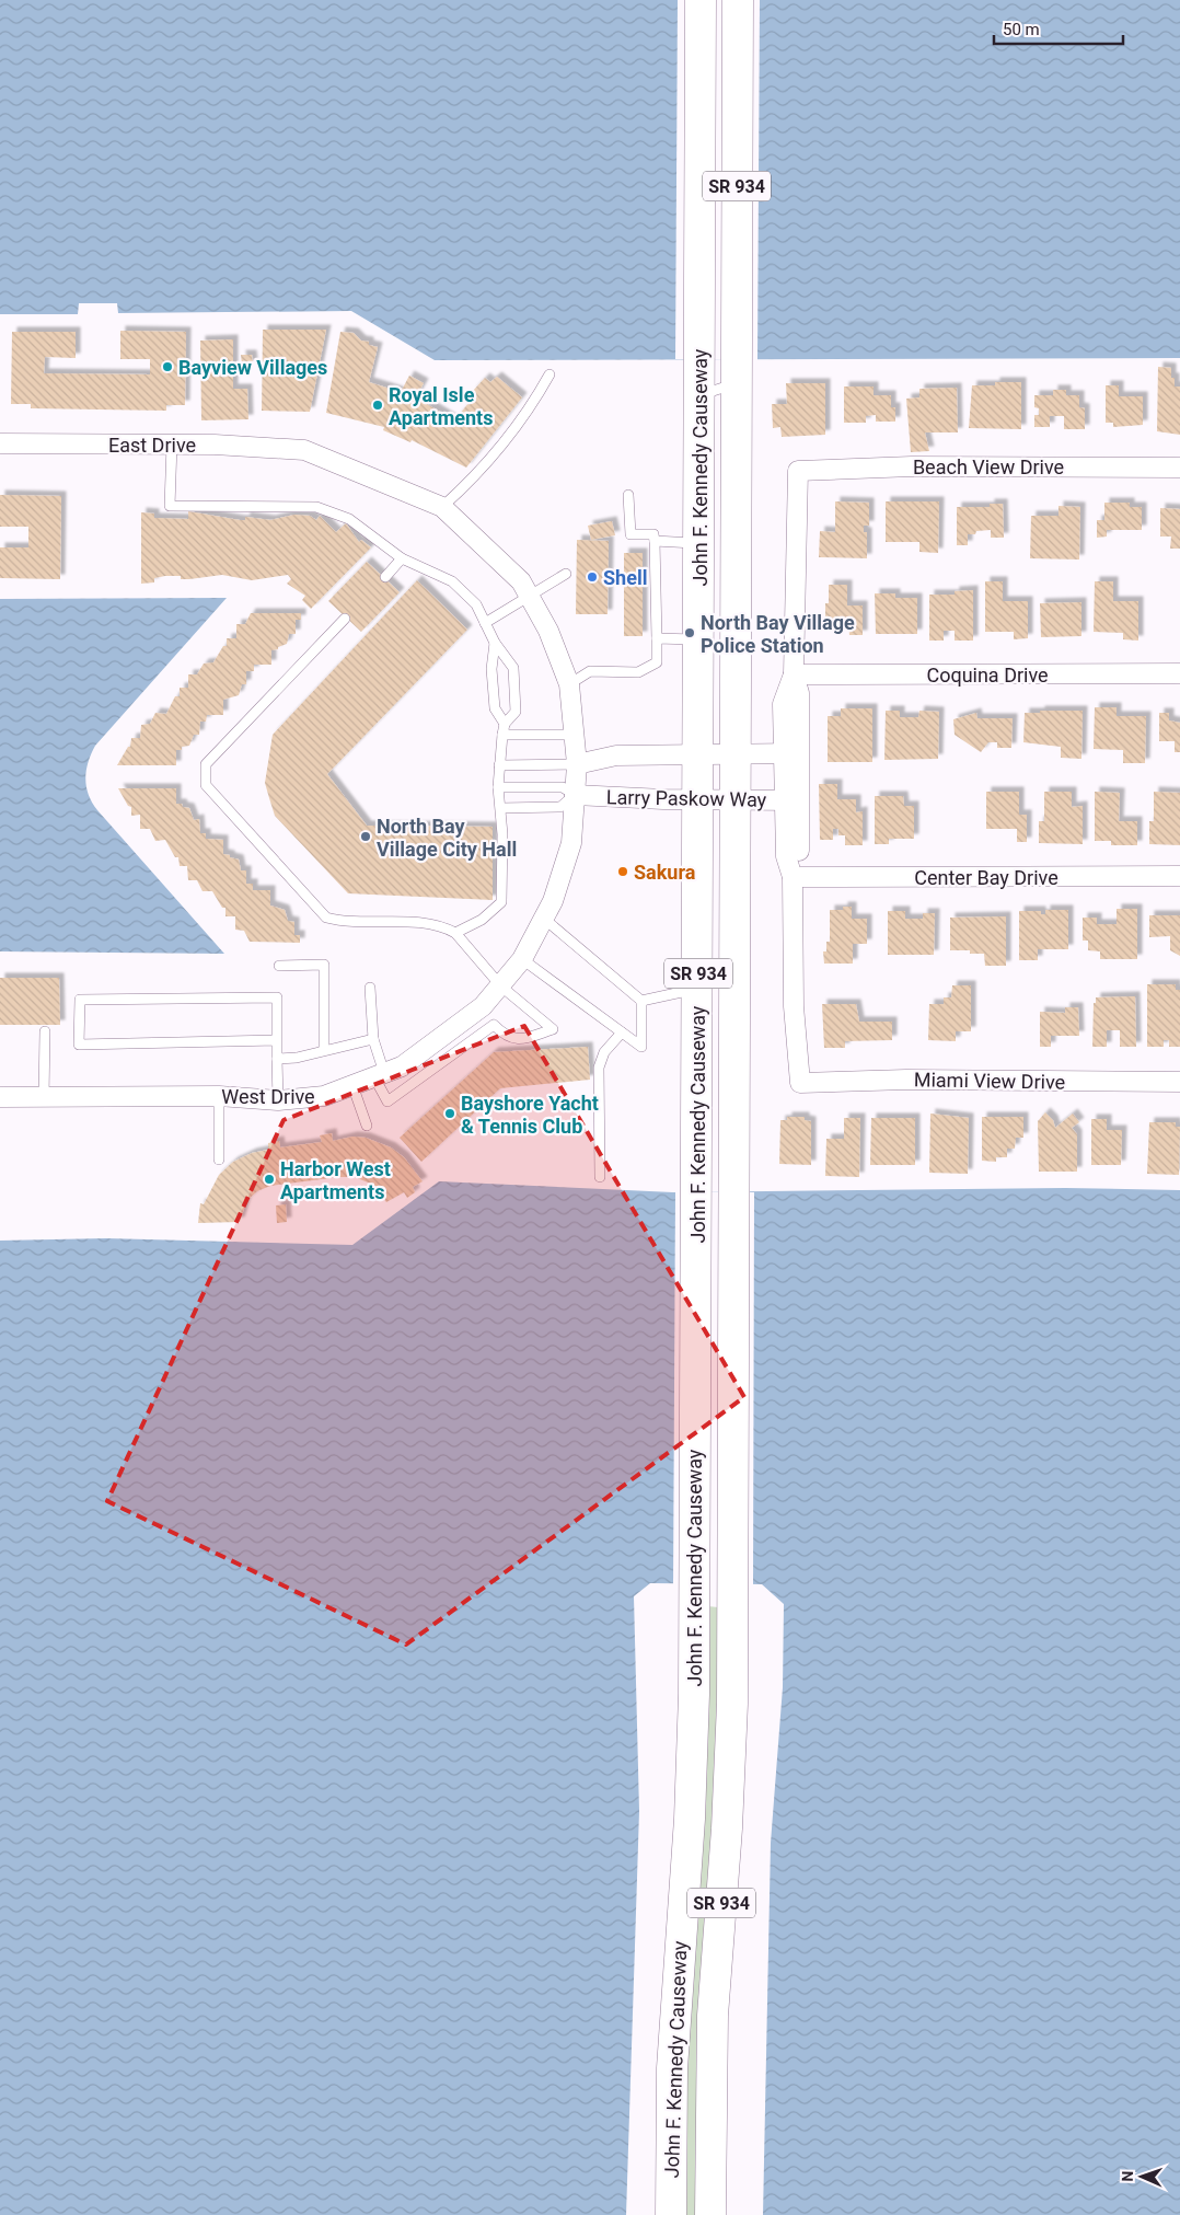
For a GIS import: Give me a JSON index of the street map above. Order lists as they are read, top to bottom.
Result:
{
  "streets": {
    "main road": ["SR 934", "John F. Kennedy Causeway"],
    "street": [
      "East Drive",
      "Beach View Drive",
      "Coquina Drive",
      "Larry Paskow Way",
      "Center Bay Drive",
      "Miami View Drive",
      "West Drive"
    ]
  },
  "crossings": [
    ["Beach View Drive", "Coquina Drive"],
    ["John F. Kennedy Causeway", "Larry Paskow Way"],
    ["Larry Paskow Way", "West Drive"],
    ["Center Bay Drive", "Miami View Drive"]
  ],
  "places": [
    "Bayview Villages",
    "Royal Isle Apartments",
    "Shell",
    "North Bay Village Police Station",
    "North Bay Village City Hall",
    "Sakura",
    "Bayshore Yacht & Tennis Club",
    "Harbor West Apartments"
  ],
  "scale_bar": "50 m",
  "north": "left"
}
